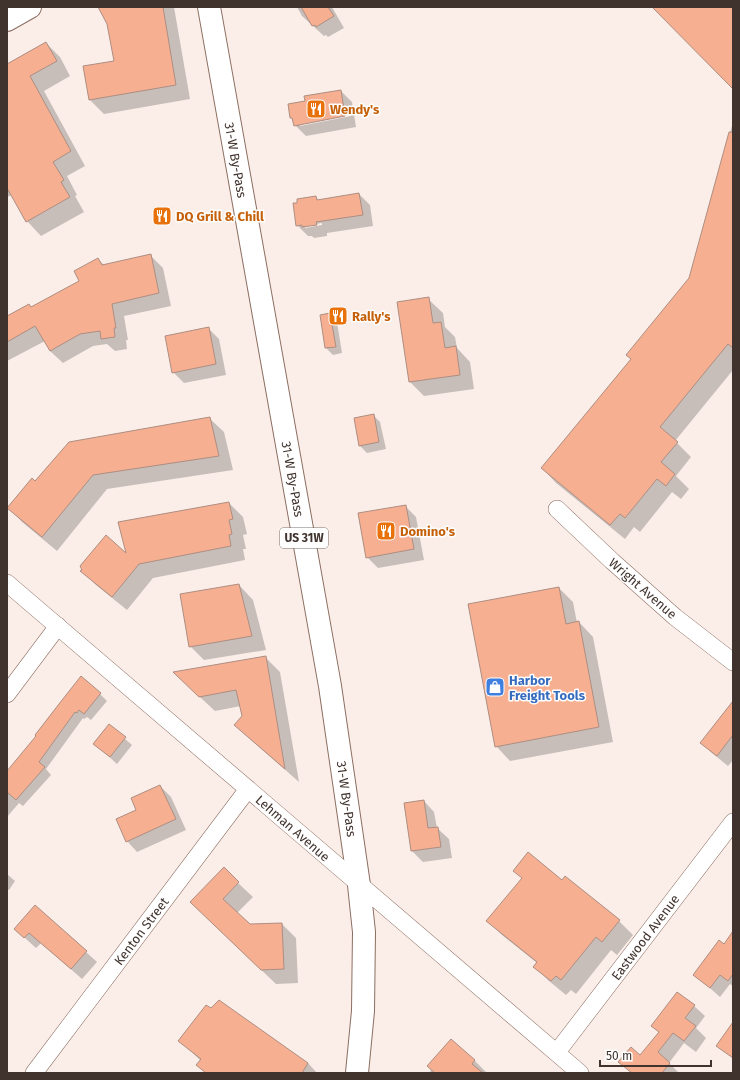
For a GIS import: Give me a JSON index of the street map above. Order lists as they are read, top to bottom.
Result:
{
  "streets": {
    "main road": ["31-W By-Pass", "US 31W"],
    "street": [
      "Wright Avenue",
      "Lehman Avenue",
      "Kenton Street",
      "Eastwood Avenue"
    ]
  },
  "crossings": [
    ["31-W By-Pass", "Lehman Avenue"],
    ["Lehman Avenue", "Kenton Street"],
    ["Lehman Avenue", "Eastwood Avenue"]
  ],
  "places": {
    "restaurant": [
      "Wendy's",
      "DQ Grill & Chill",
      "Rally's",
      "Domino's"
    ],
    "shop": ["Harbor Freight Tools"]
  },
  "scale_bar": "50 m"
}
